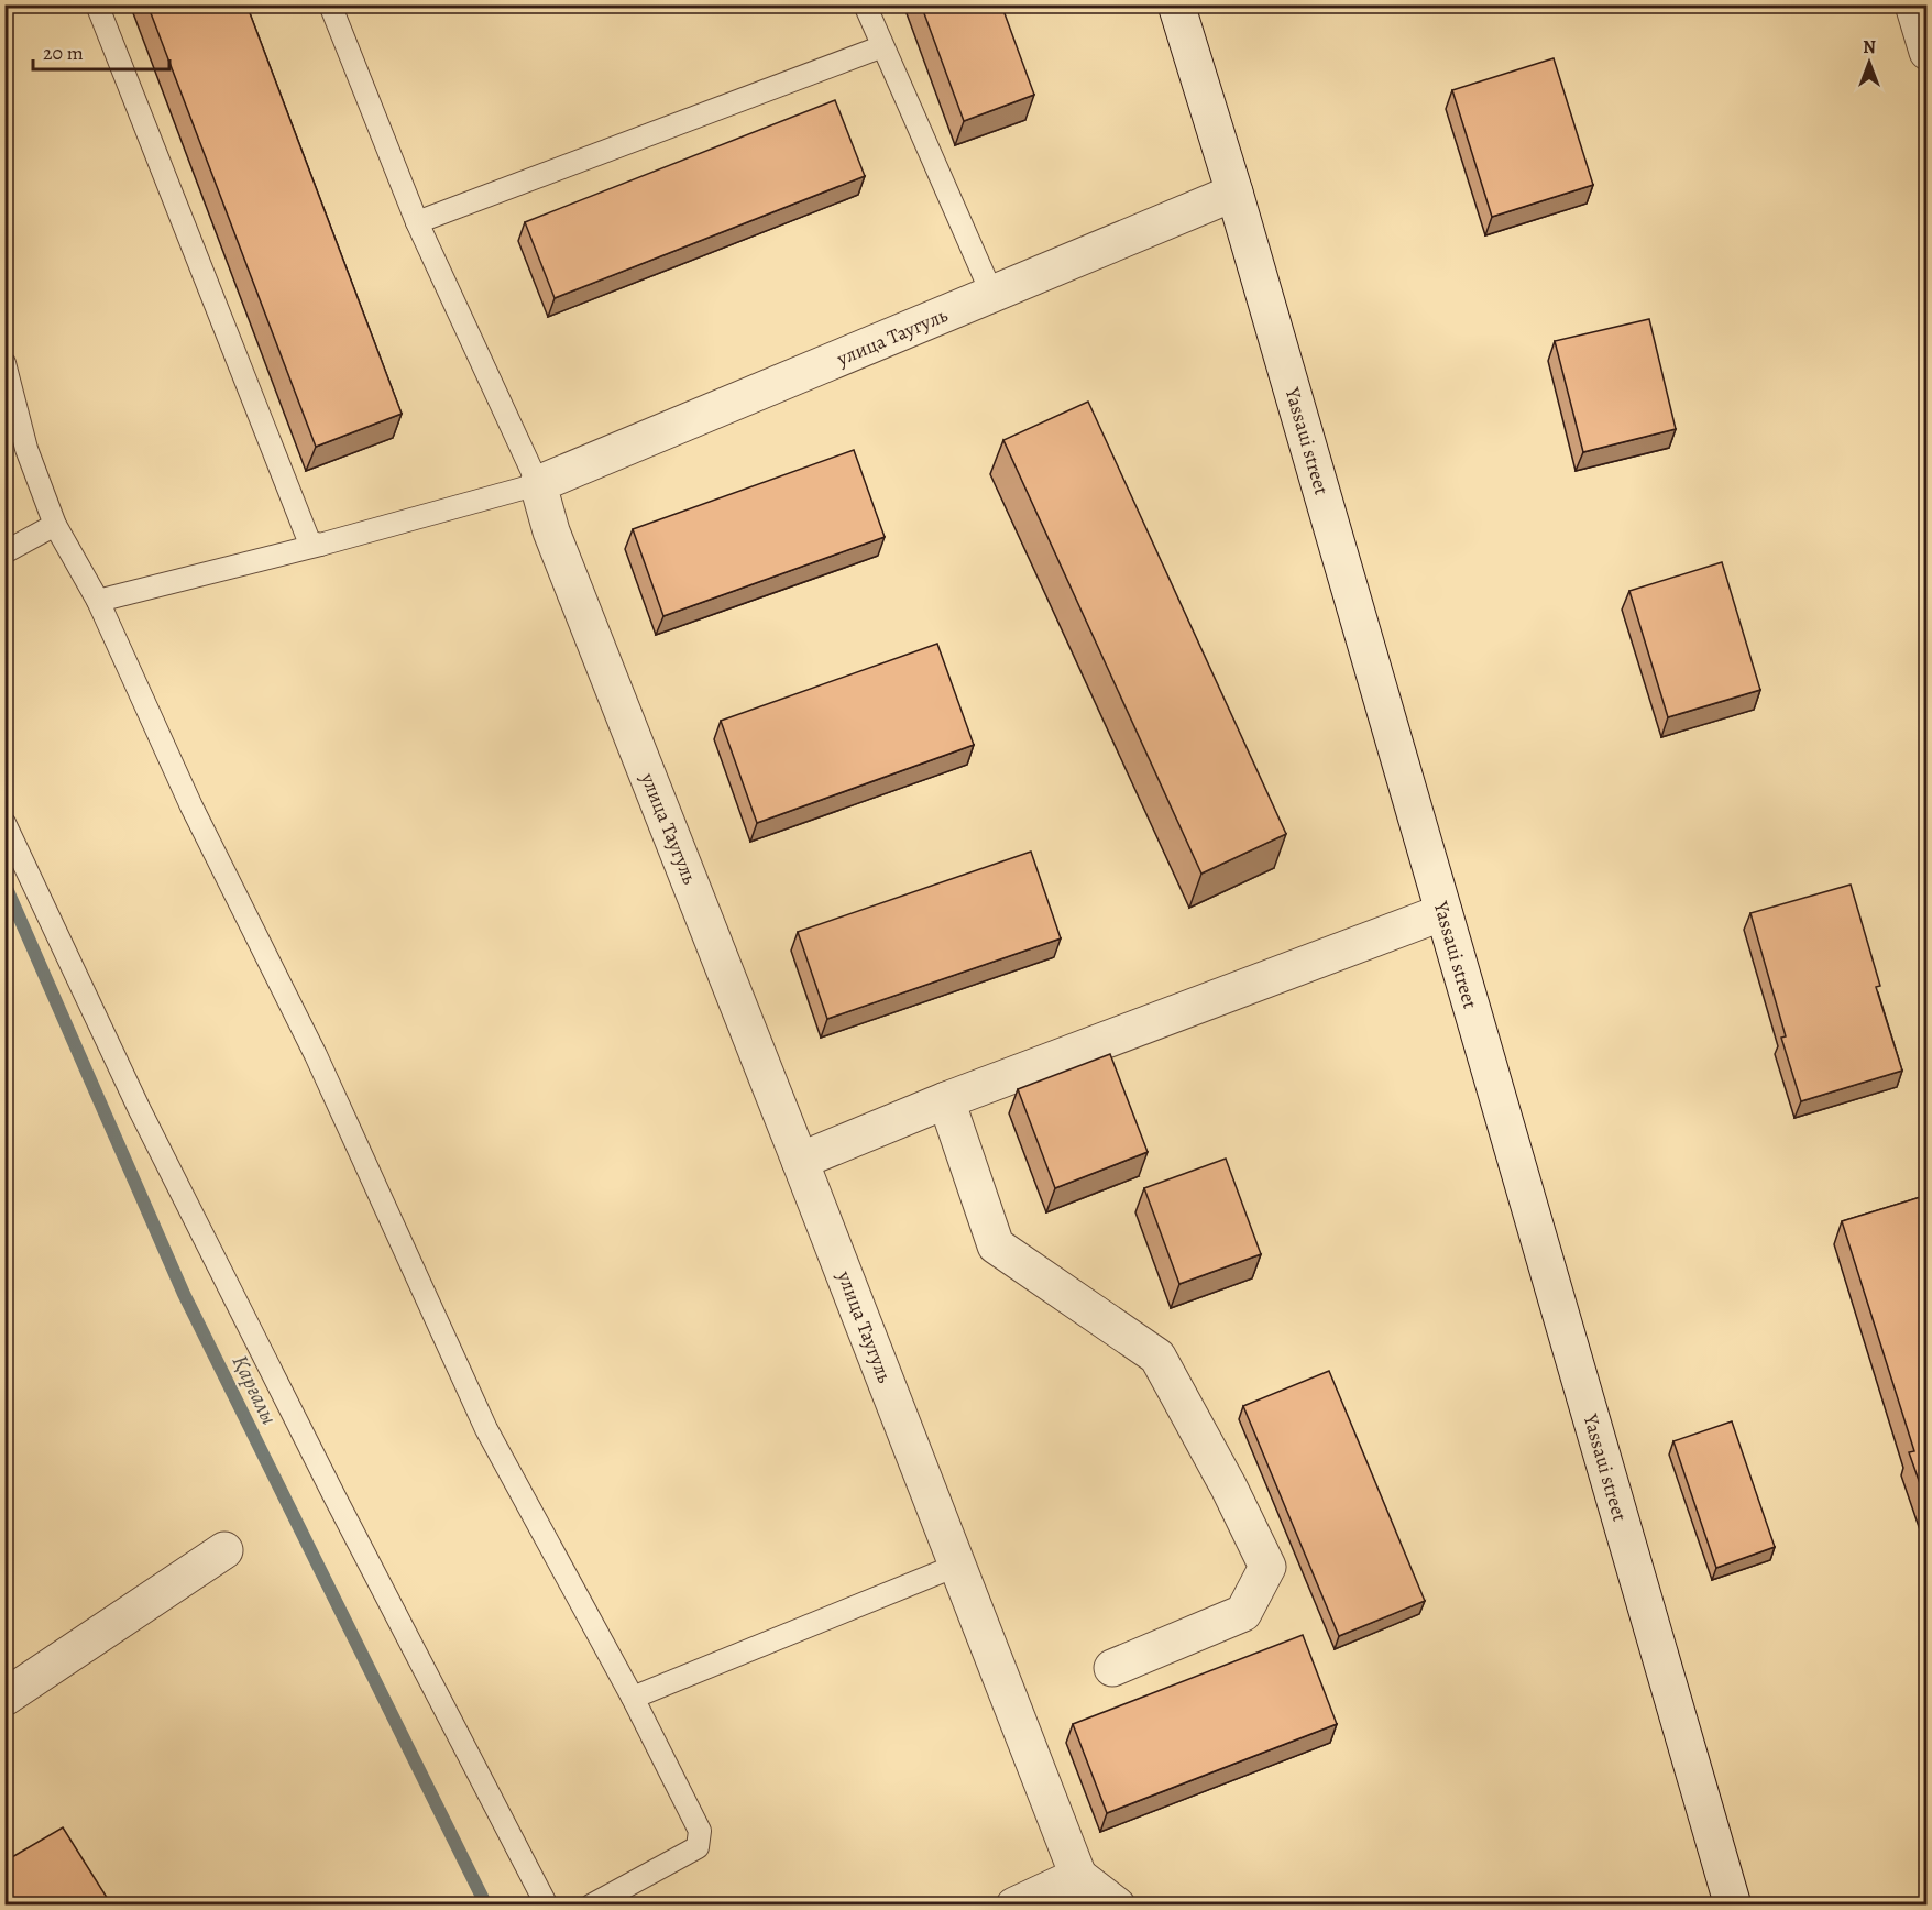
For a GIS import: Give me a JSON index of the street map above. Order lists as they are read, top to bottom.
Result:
{
  "streets": {
    "street": ["улица Таугуль", "Yassaui street"]
  },
  "crossings": [
    ["улица Таугуль", "Yassaui street"]
  ],
  "water": ["Қарғалы"],
  "scale_bar": "20 m",
  "north": "top"
}
